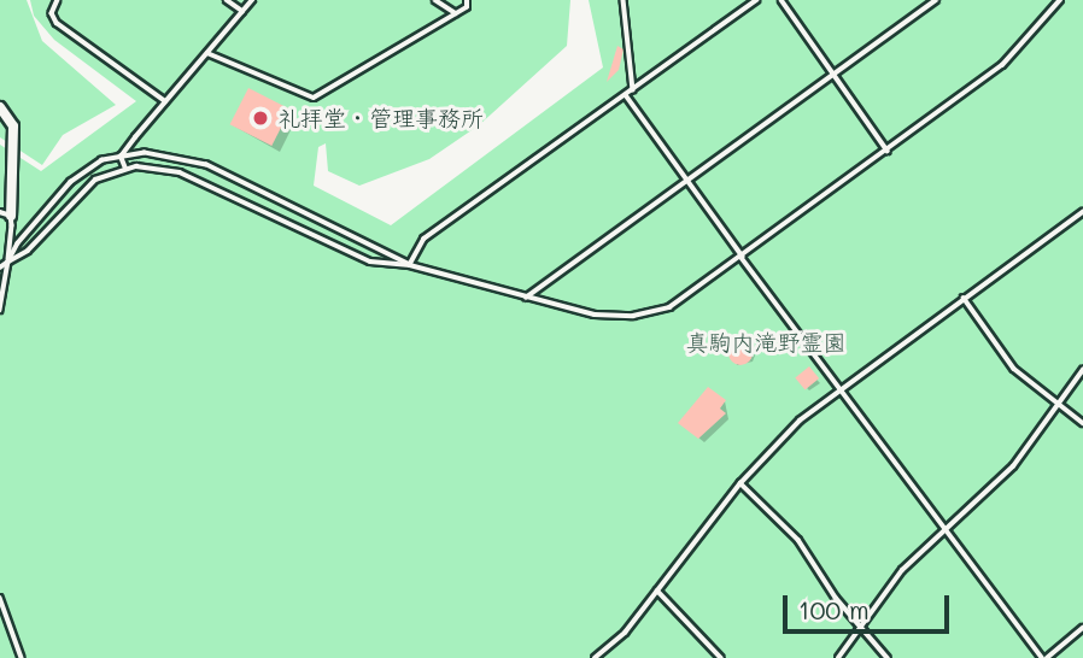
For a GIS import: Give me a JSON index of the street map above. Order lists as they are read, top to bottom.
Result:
{
  "parks": ["真駒内滝野霊園"],
  "places": ["礼拝堂・管理事務所"],
  "scale_bar": "100 m"
}
